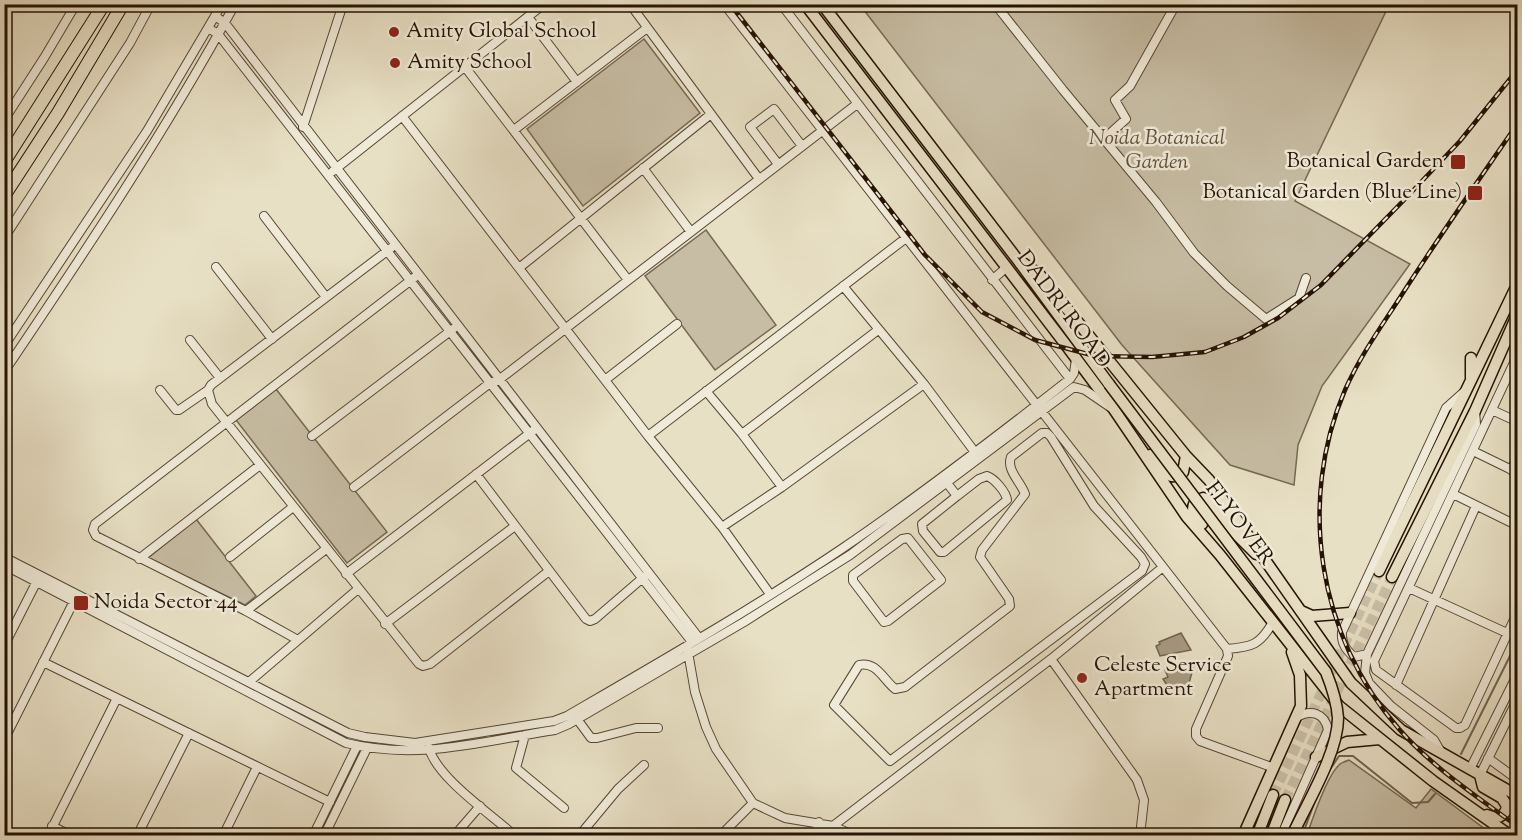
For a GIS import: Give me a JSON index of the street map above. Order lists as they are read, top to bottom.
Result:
{
  "streets": {
    "main road": ["DADRI ROAD", "FLYOVER"]
  },
  "crossings": [
    ["DADRI ROAD", "FLYOVER"]
  ],
  "parks": ["Noida Botanical Garden"],
  "places": {
    "other": ["Amity Global School", "Amity School", "Celeste Service Apartment"],
    "transit": ["Botanical Garden", "Botanical Garden (Blue Line)", "Noida Sector 44"]
  }
}
